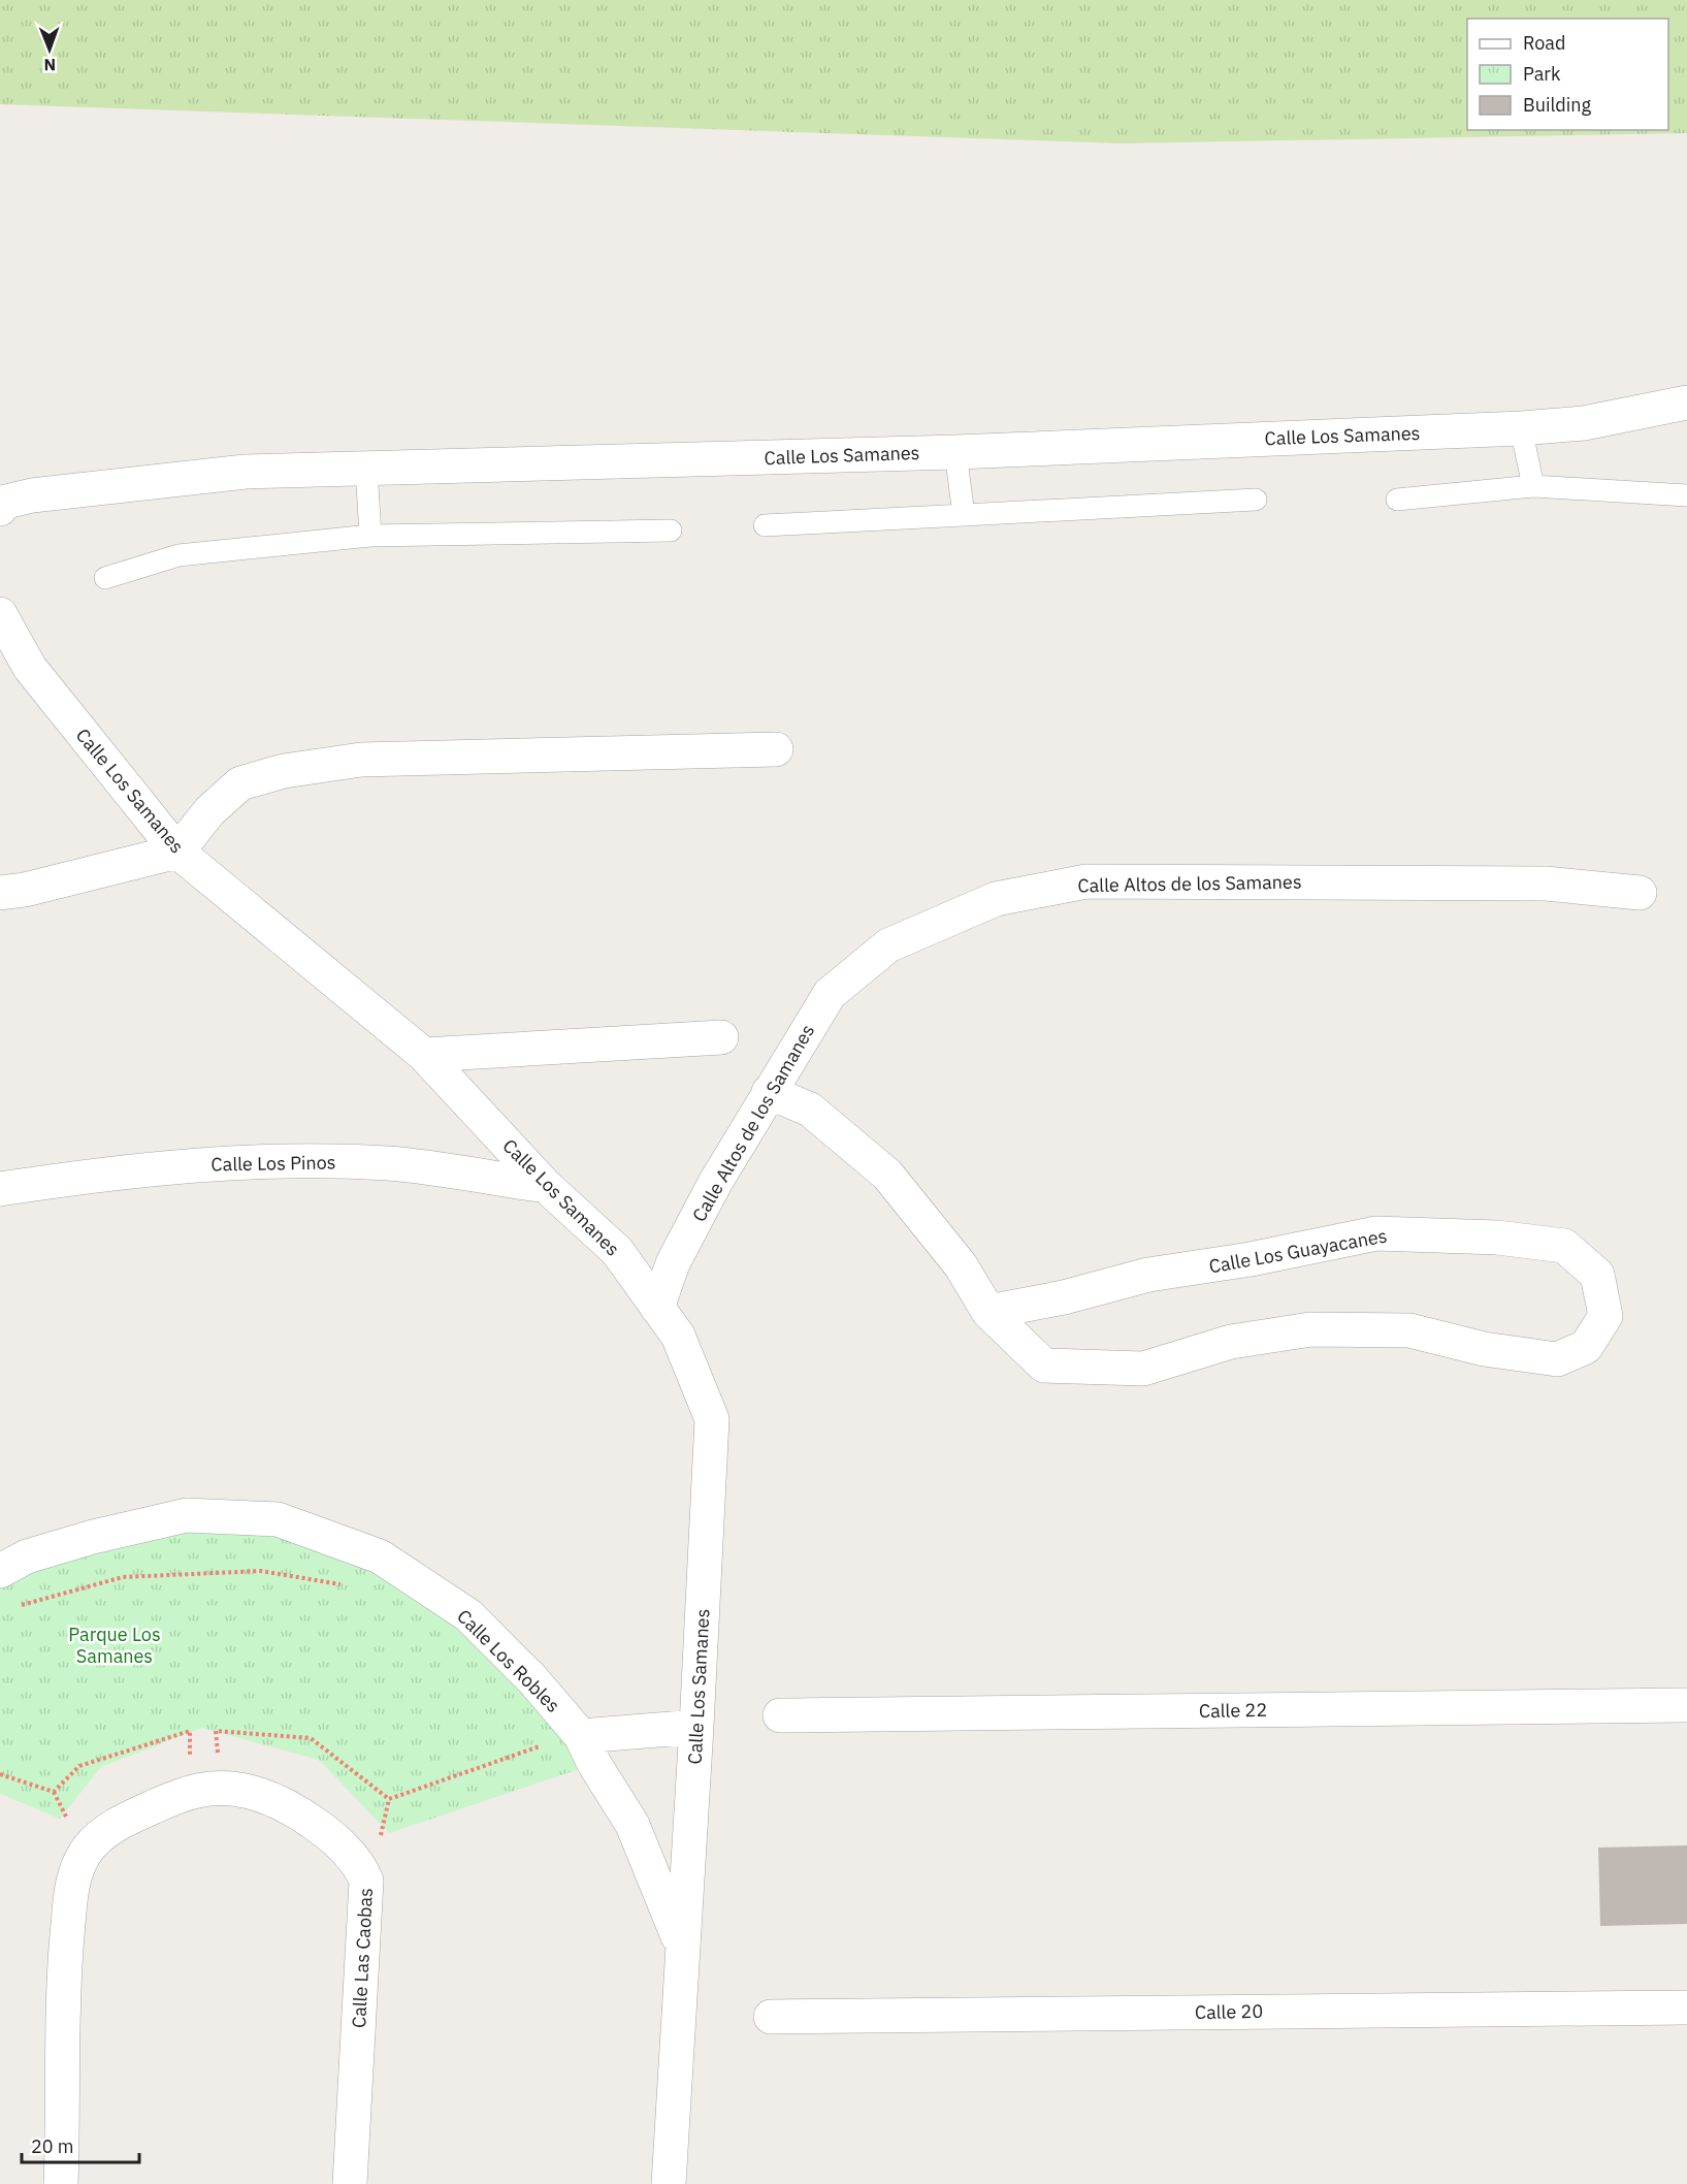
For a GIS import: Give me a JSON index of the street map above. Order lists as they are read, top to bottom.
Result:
{
  "streets": {
    "street": [
      "Calle Los Samanes",
      "Calle Altos de los Samanes",
      "Calle Los Pinos",
      "Calle Los Guayacanes",
      "Calle Los Robles",
      "Calle 22",
      "Calle Las Caobas",
      "Calle 20"
    ]
  },
  "crossings": [
    ["Calle Los Samanes", "Calle Altos de los Samanes"],
    ["Calle Los Samanes", "Calle Los Pinos"],
    ["Calle Los Samanes", "Calle Los Robles"],
    ["Calle Altos de los Samanes", "Calle Los Guayacanes"]
  ],
  "parks": ["Parque Los Samanes"],
  "legend": ["Road", "Park", "Building"],
  "scale_bar": "20 m",
  "north": "bottom"
}
